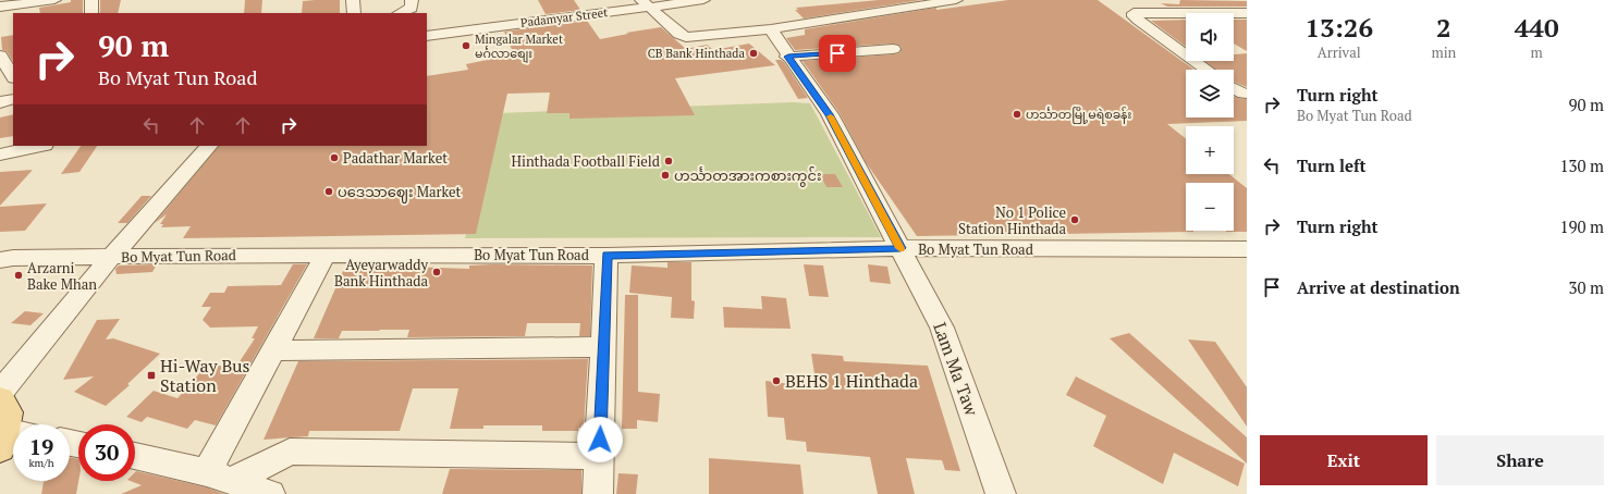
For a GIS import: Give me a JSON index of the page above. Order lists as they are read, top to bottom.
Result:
{
  "streets": {
    "street": ["Padamyar Street", "Bo Myat Tun Road", "Lam Ma Taw"]
  },
  "crossings": [
    ["Bo Myat Tun Road", "Lam Ma Taw"]
  ],
  "places": {
    "other": [
      "Mingalar Market မင်္ဂလာစျေး",
      "CB Bank Hinthada",
      "ဟင်္သာတမြို့မရဲစခန်း",
      "Padathar Market",
      "Hinthada Football Field",
      "ဟင်္သာတအားကစားကွင်း",
      "ပဒေသာဈေး Market",
      "No 1 Police Station Hinthada",
      "Ayeyarwaddy Bank Hinthada",
      "Arzarni Bake Mhan",
      "BEHS 1 Hinthada"
    ],
    "transit": ["Hi-Way Bus Station"]
  },
  "page": {
    "eta": [
      "13:26",
      "Arrival",
      "2",
      "min",
      "440",
      "m"
    ],
    "map_buttons": ["+", "−"],
    "turn": ["90 m", "Bo Myat Tun Road"],
    "list": [
      {
        "name": "Turn right",
        "note": "Bo Myat Tun Road",
        "value": "90 m"
      },
      {
        "name": "Turn left",
        "value": "130 m"
      },
      {
        "name": "Turn right",
        "value": "190 m"
      },
      {
        "name": "Arrive at destination",
        "value": "30 m"
      }
    ],
    "speed": "19 km/h",
    "limit": "30",
    "buttons": ["Exit", "Share"]
  }
}
